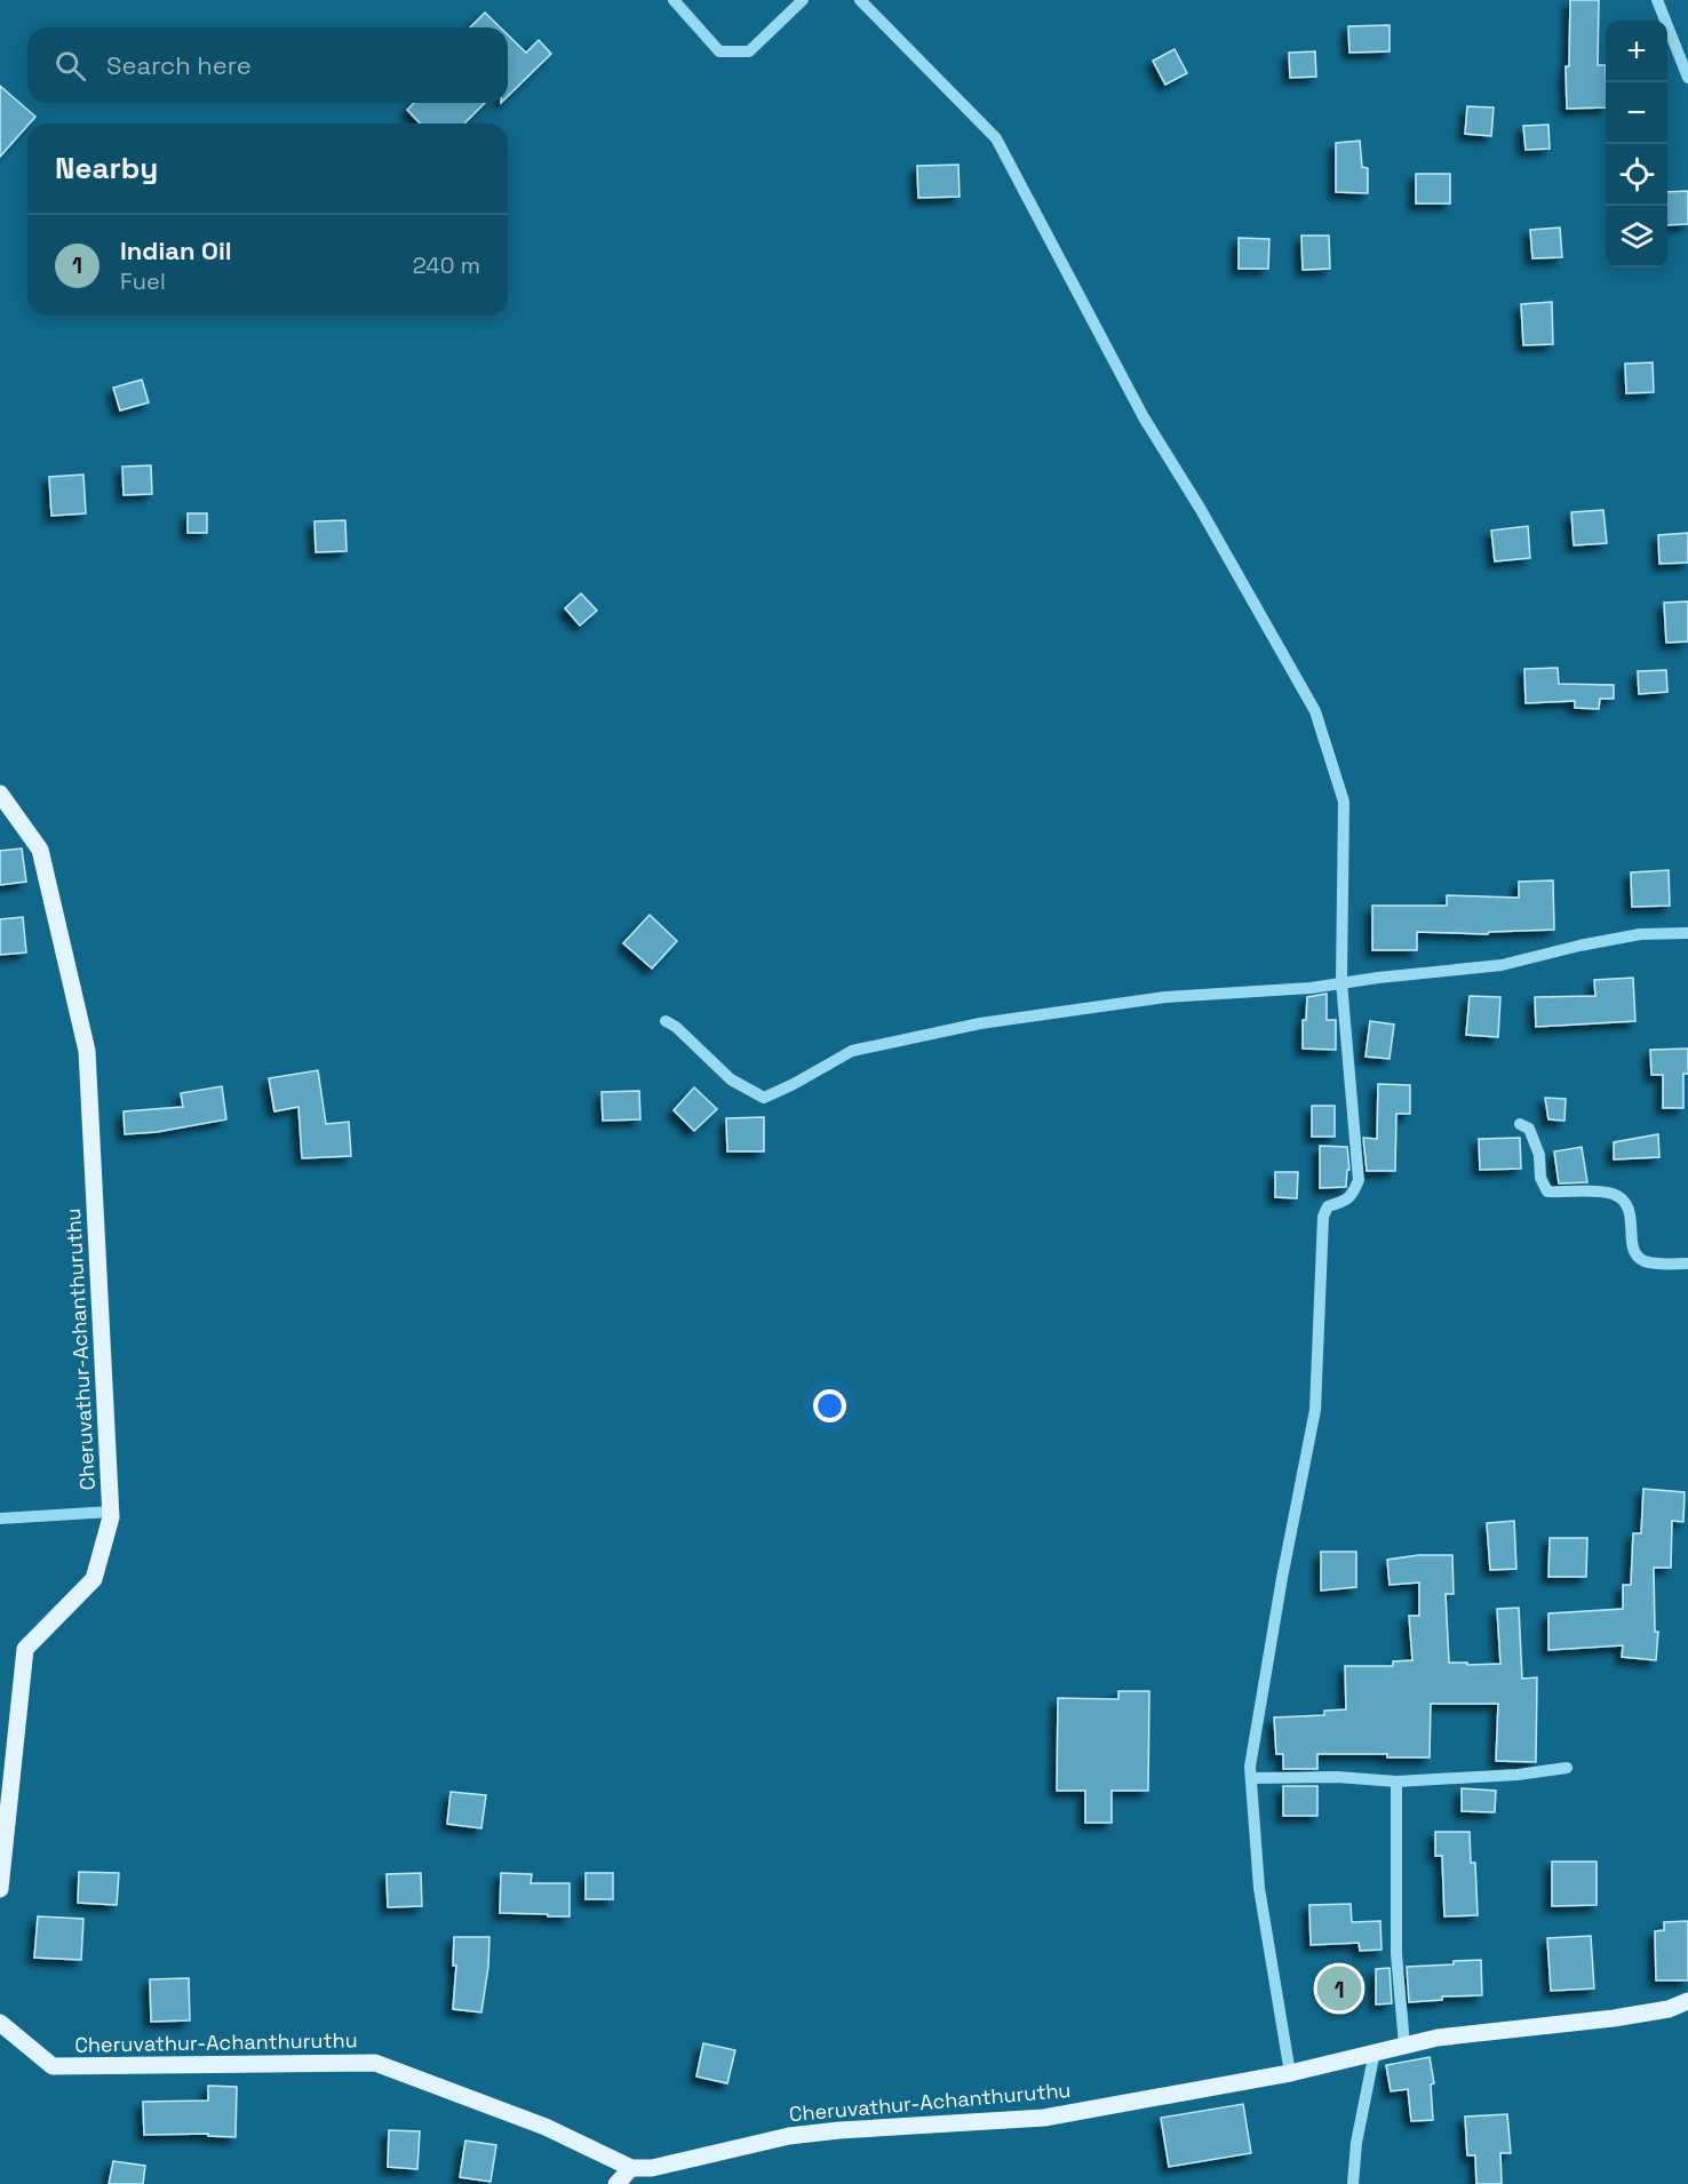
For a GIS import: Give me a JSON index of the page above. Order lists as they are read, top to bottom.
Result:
{
  "streets": {
    "main road": ["Cheruvathur-Achanthuruthu"]
  },
  "page": {
    "map_buttons": ["+", "−"],
    "search": "Search here",
    "heading": "Nearby",
    "list": [
      {
        "mark": "1",
        "name": "Indian Oil",
        "note": "Fuel",
        "value": "240 m"
      }
    ],
    "pins": "1"
  }
}
